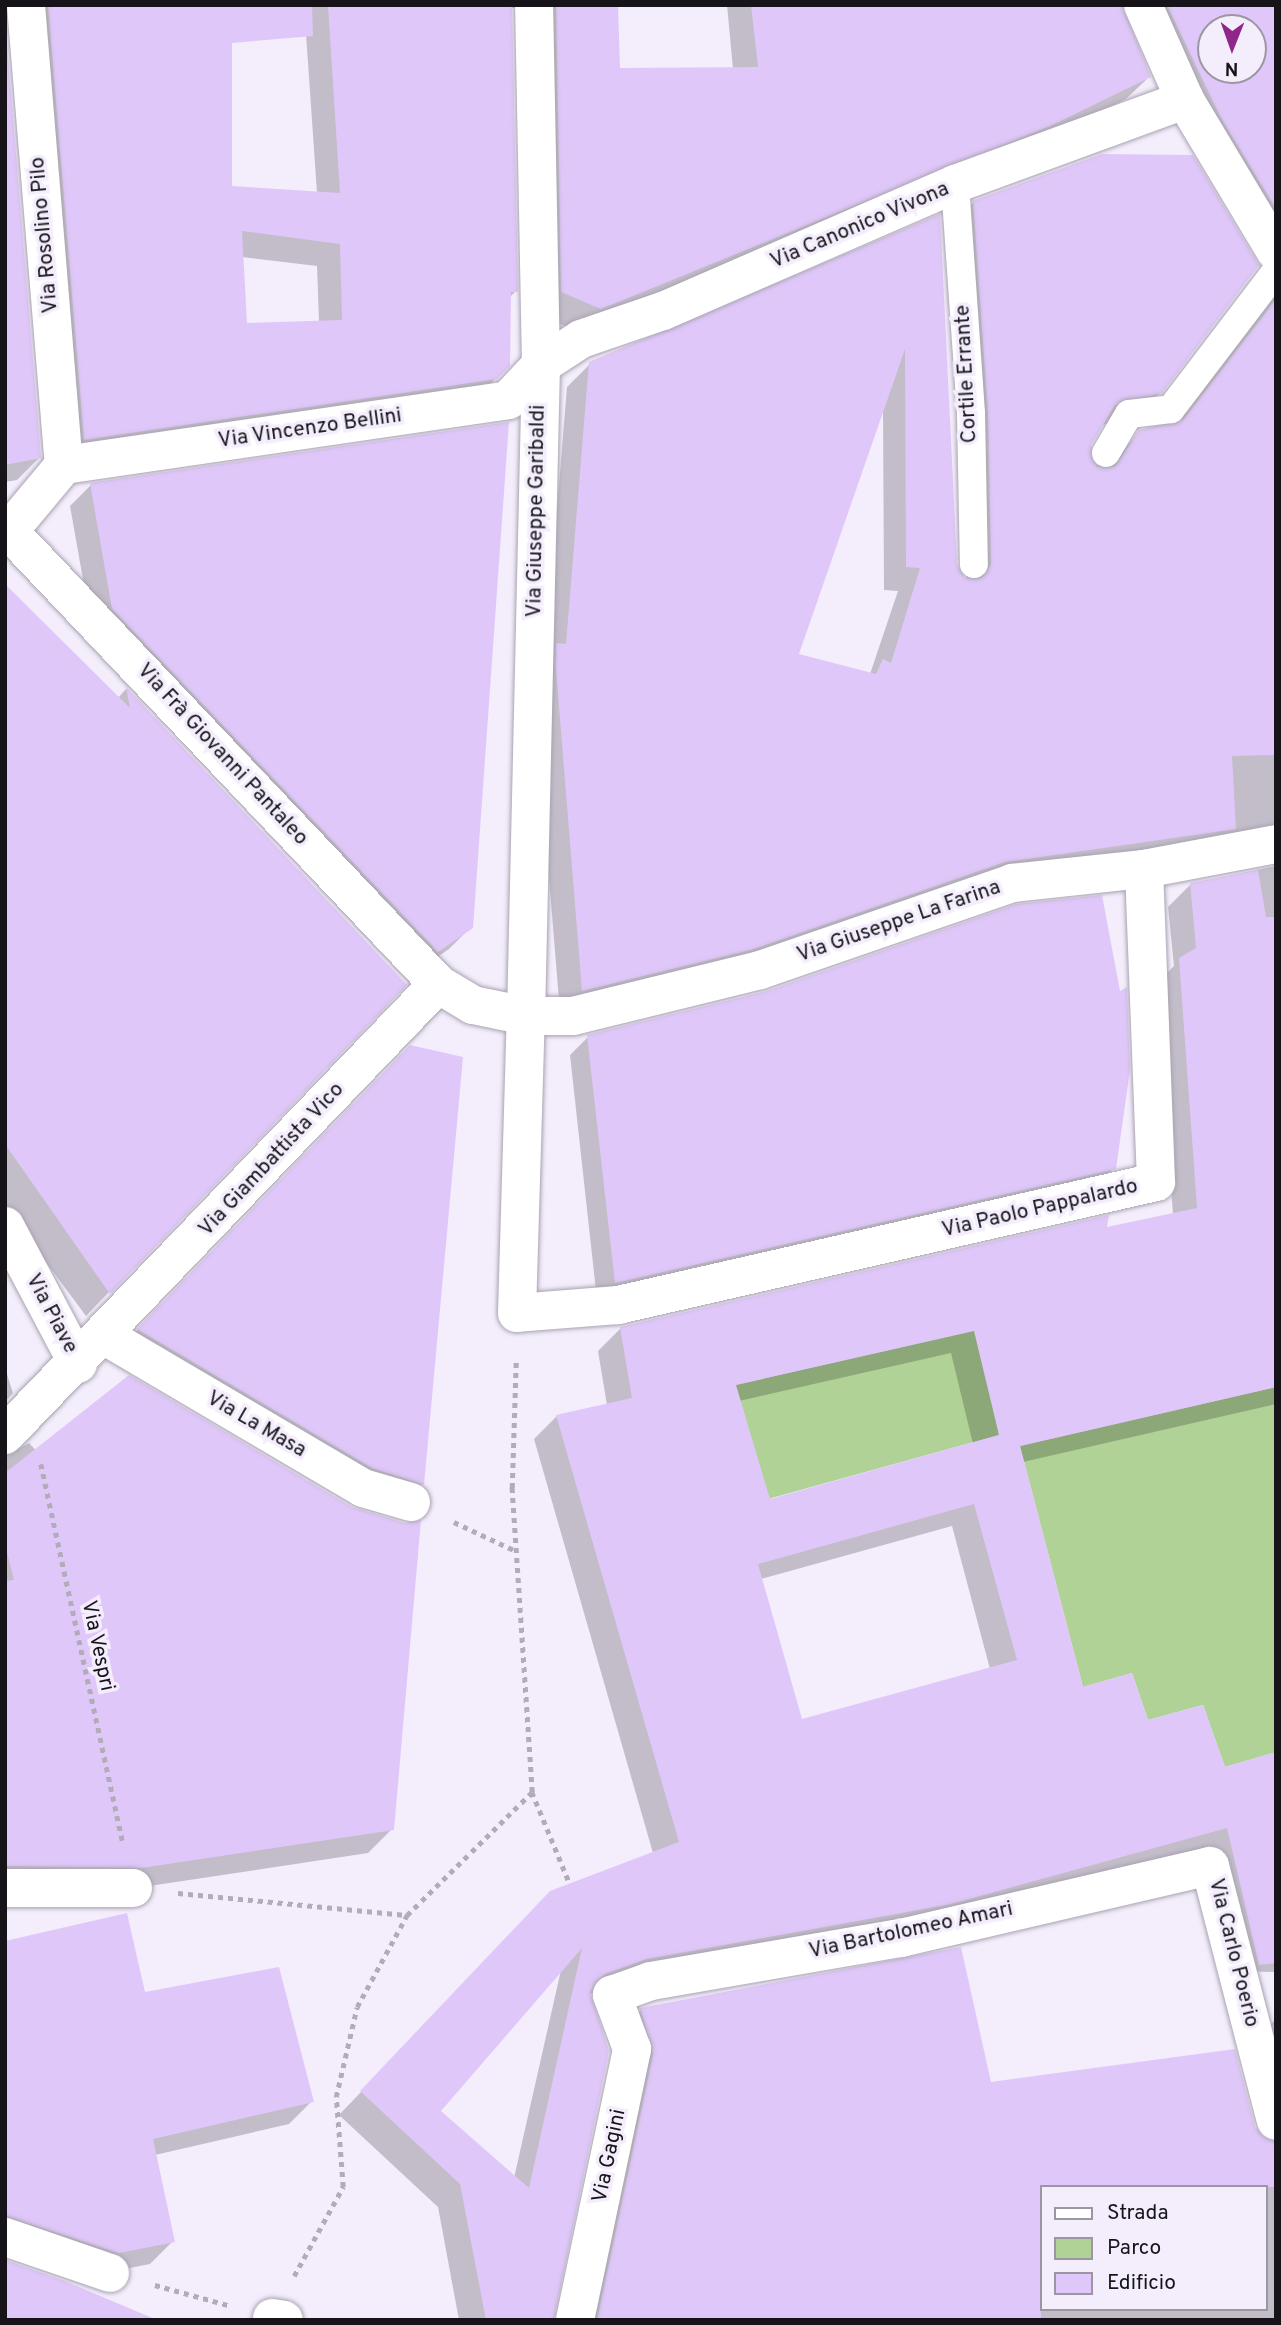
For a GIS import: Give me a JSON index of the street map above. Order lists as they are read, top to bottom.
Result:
{
  "streets": {
    "street": [
      "Via Canonico Vivona",
      "Via Rosolino Pilo",
      "Via Vincenzo Bellini",
      "Via Giuseppe Garibaldi",
      "Via Frà Giovanni Pantaleo",
      "Via Giuseppe La Farina",
      "Via Giambattista Vico",
      "Via Paolo Pappalardo",
      "Via Piave",
      "Via La Masa",
      "Via Bartolomeo Amari",
      "Via Carlo Poerio",
      "Via Gagini"
    ],
    "lane": ["Cortile Errante"],
    "path": ["Via Vespri"]
  },
  "crossings": [
    ["Via Canonico Vivona", "Cortile Errante"],
    ["Via Canonico Vivona", "Via Vincenzo Bellini"],
    ["Via Canonico Vivona", "Via Giuseppe Garibaldi"],
    ["Via Rosolino Pilo", "Via Vincenzo Bellini"],
    ["Via Vincenzo Bellini", "Via Giuseppe Garibaldi"],
    ["Via Giuseppe Garibaldi", "Via Frà Giovanni Pantaleo"],
    ["Via Giuseppe Garibaldi", "Via Giuseppe La Farina"],
    ["Via Giuseppe Garibaldi", "Via Paolo Pappalardo"],
    ["Via Frà Giovanni Pantaleo", "Via Giuseppe La Farina"],
    ["Via Frà Giovanni Pantaleo", "Via Giambattista Vico"],
    ["Via Giuseppe La Farina", "Via Paolo Pappalardo"],
    ["Via Giambattista Vico", "Via Piave"],
    ["Via Giambattista Vico", "Via La Masa"],
    ["Via Giambattista Vico", "Via Vespri"],
    ["Via Bartolomeo Amari", "Via Carlo Poerio"],
    ["Via Bartolomeo Amari", "Via Gagini"]
  ],
  "legend": ["Strada", "Parco", "Edificio"],
  "north": "bottom"
}
